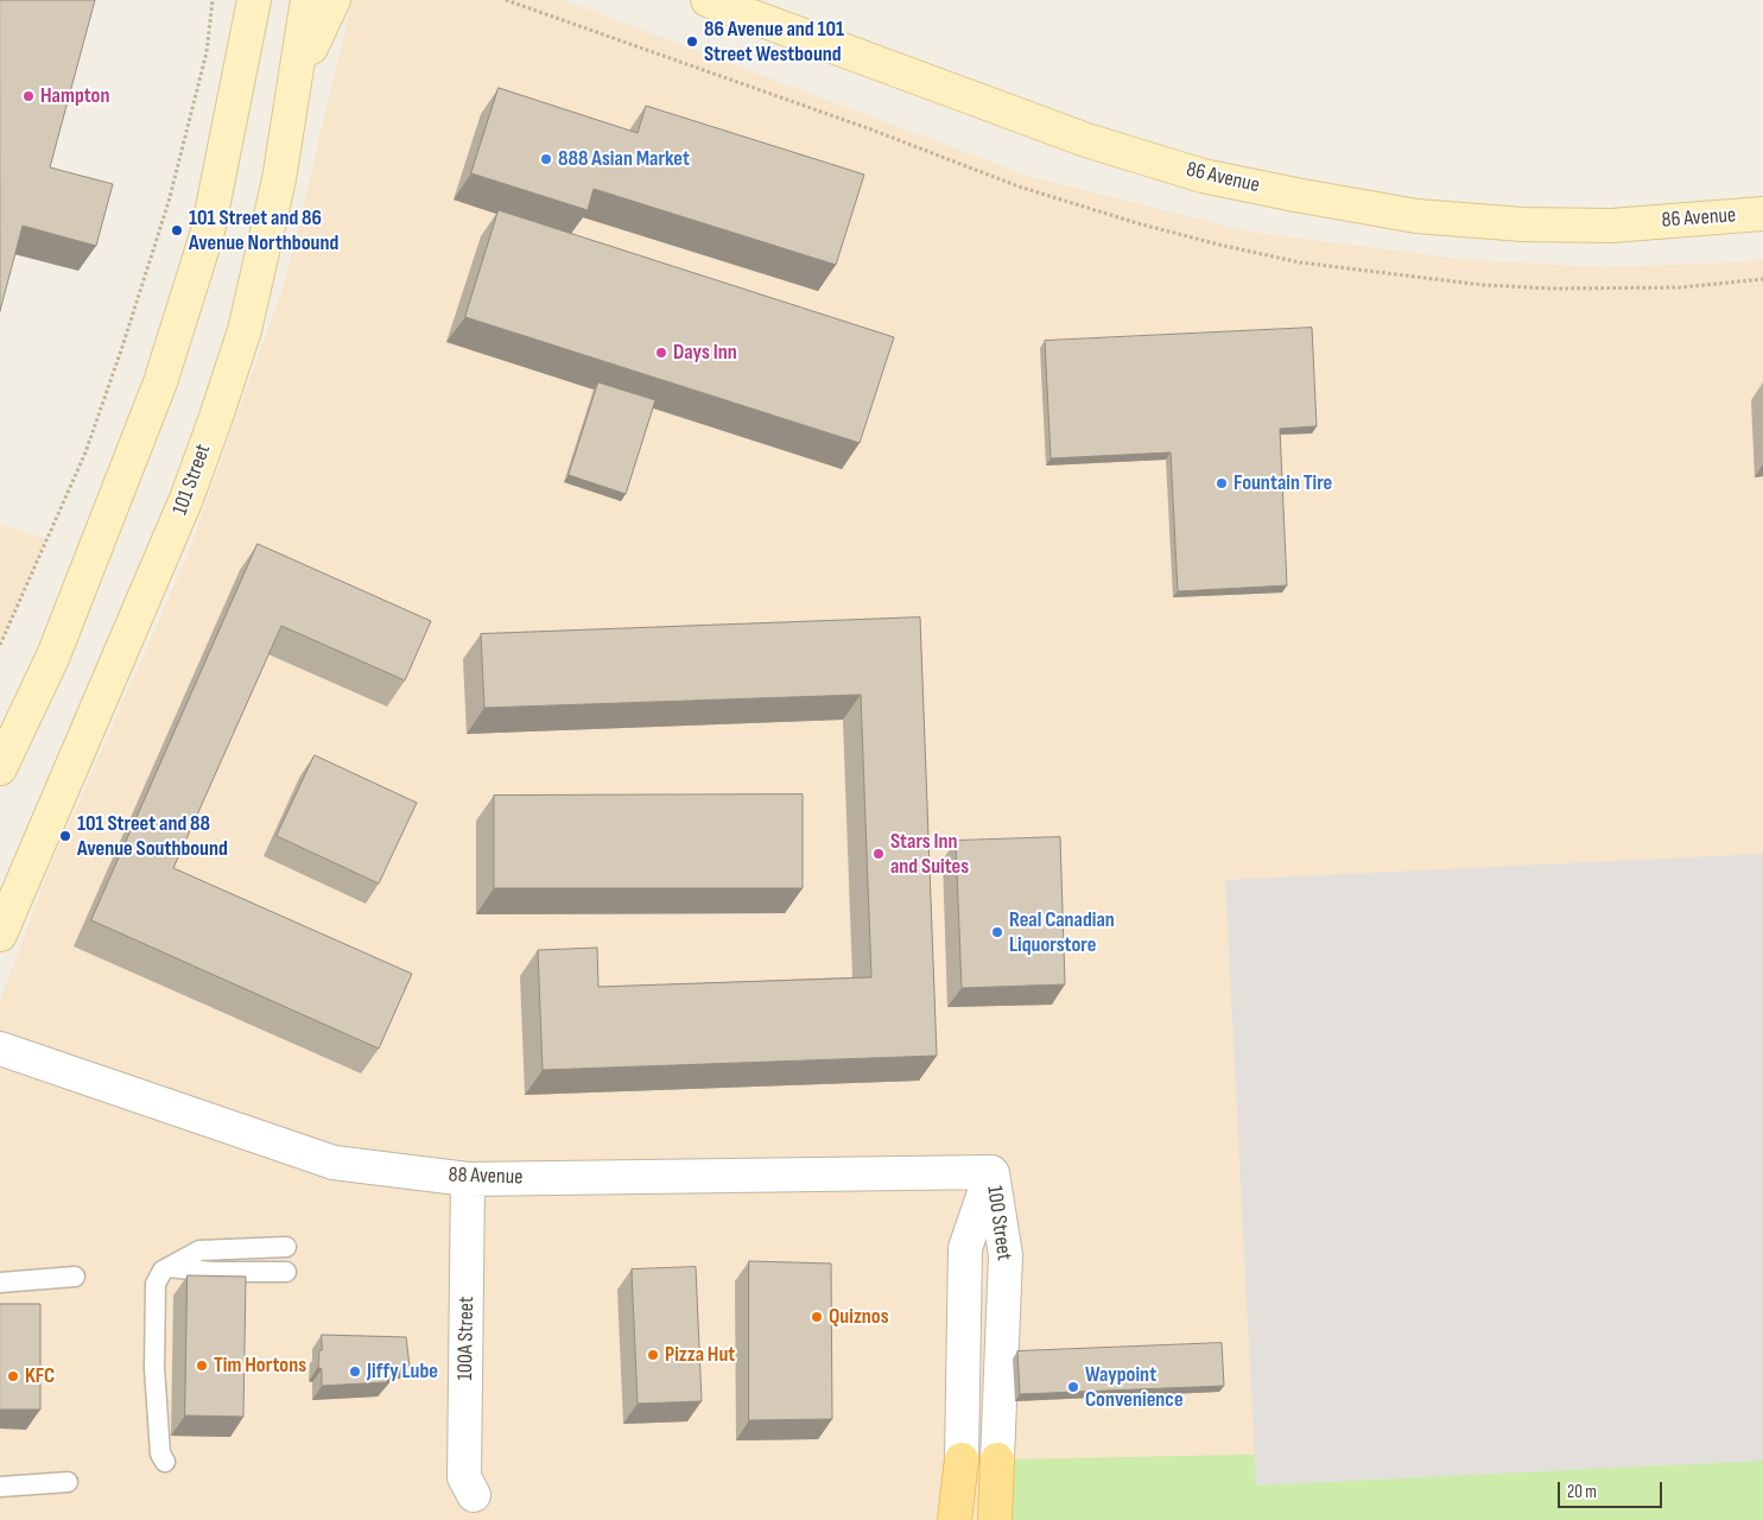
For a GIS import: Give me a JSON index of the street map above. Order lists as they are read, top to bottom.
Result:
{
  "streets": {
    "street": [
      "86 Avenue",
      "101 Street",
      "88 Avenue",
      "100 Street",
      "100A Street"
    ]
  },
  "crossings": [
    ["88 Avenue", "100 Street"],
    ["88 Avenue", "100A Street"]
  ],
  "places": [
    "86 Avenue and 101 Street Westbound",
    "Hampton",
    "888 Asian Market",
    "101 Street and 86 Avenue Northbound",
    "Days Inn",
    "Fountain Tire",
    "101 Street and 88 Avenue Southbound",
    "Stars Inn and Suites",
    "Real Canadian Liquorstore",
    "Quiznos",
    "Pizza Hut",
    "Tim Hortons",
    "Jiffy Lube",
    "KFC",
    "Waypoint Convenience"
  ],
  "scale_bar": "20 m"
}
